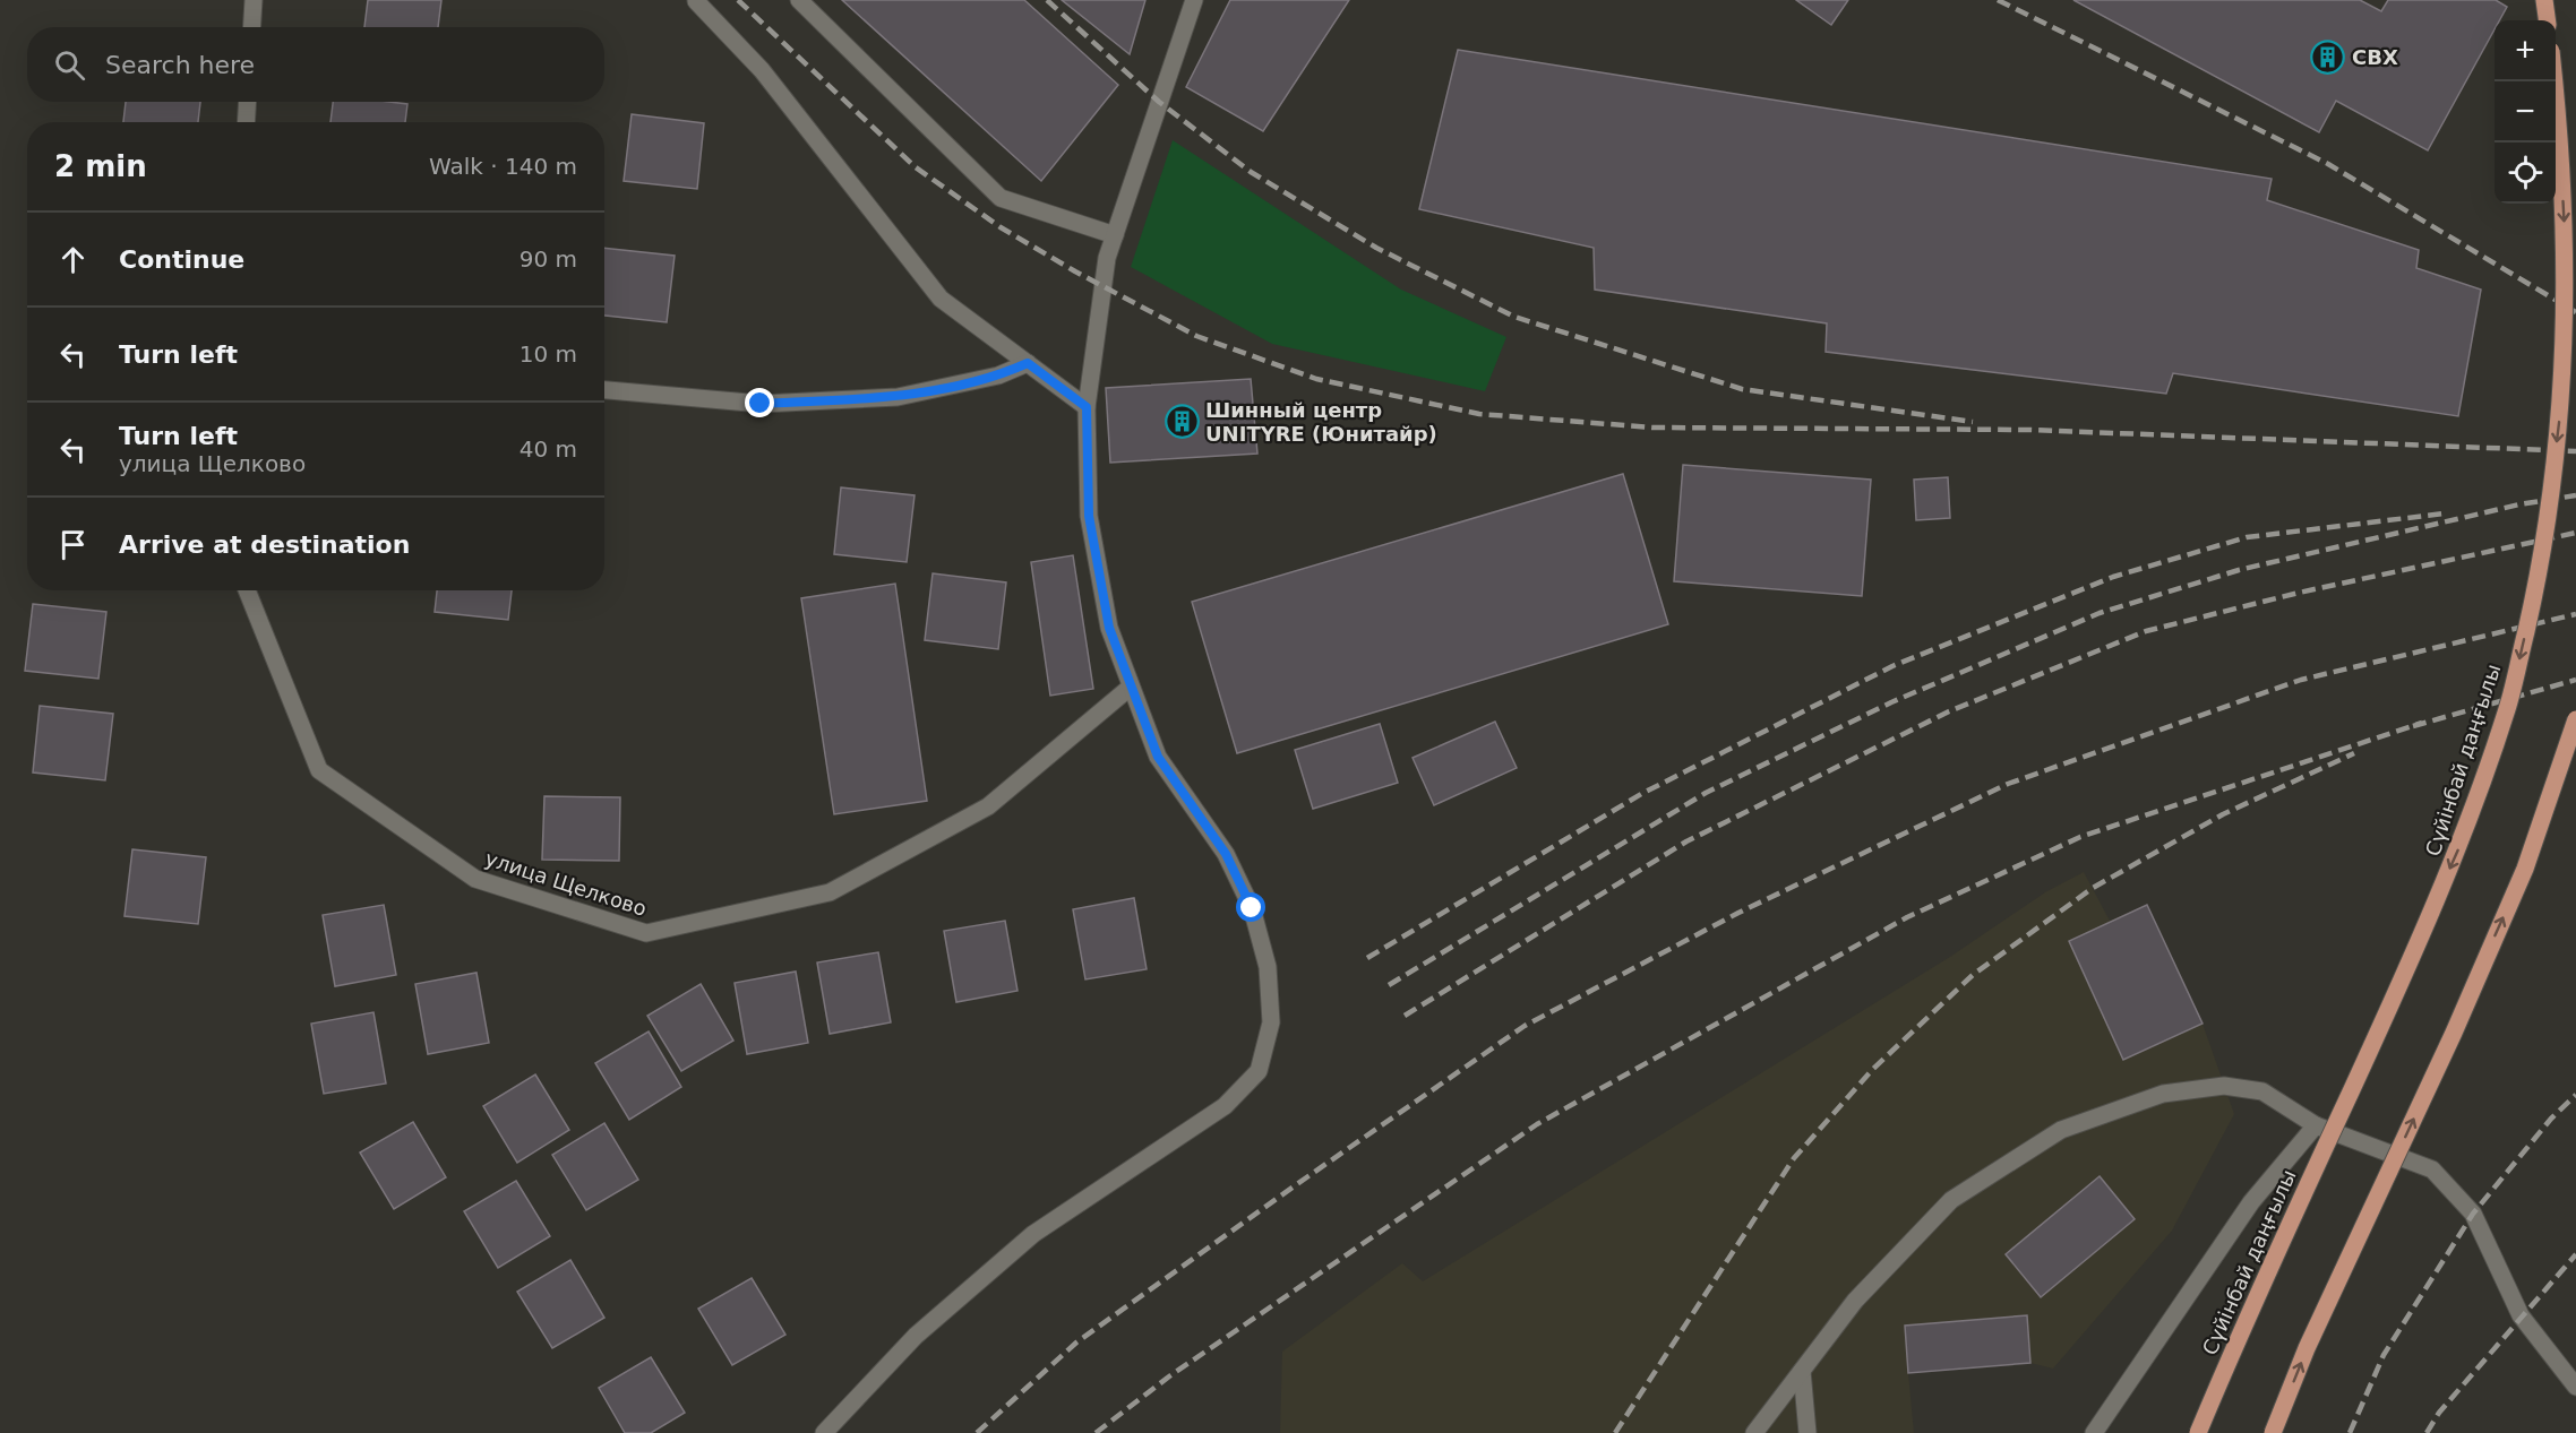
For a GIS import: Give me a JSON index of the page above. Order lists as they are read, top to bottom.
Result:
{
  "streets": {
    "main road": ["Сүйінбай даңғылы"],
    "street": ["улица Щелково"]
  },
  "places": {
    "building": ["СВХ", "Шинный центр UNITYRE (Юнитайр)"]
  },
  "page": {
    "map_buttons": ["+", "−"],
    "search": "Search here",
    "heading": ["2 min", "Walk · 140 m"],
    "list": [
      ["Continue", "90 m"],
      ["Turn left", "10 m"],
      ["Turn left", "улица Щелково", "40 m"],
      "Arrive at destination"
    ]
  }
}
